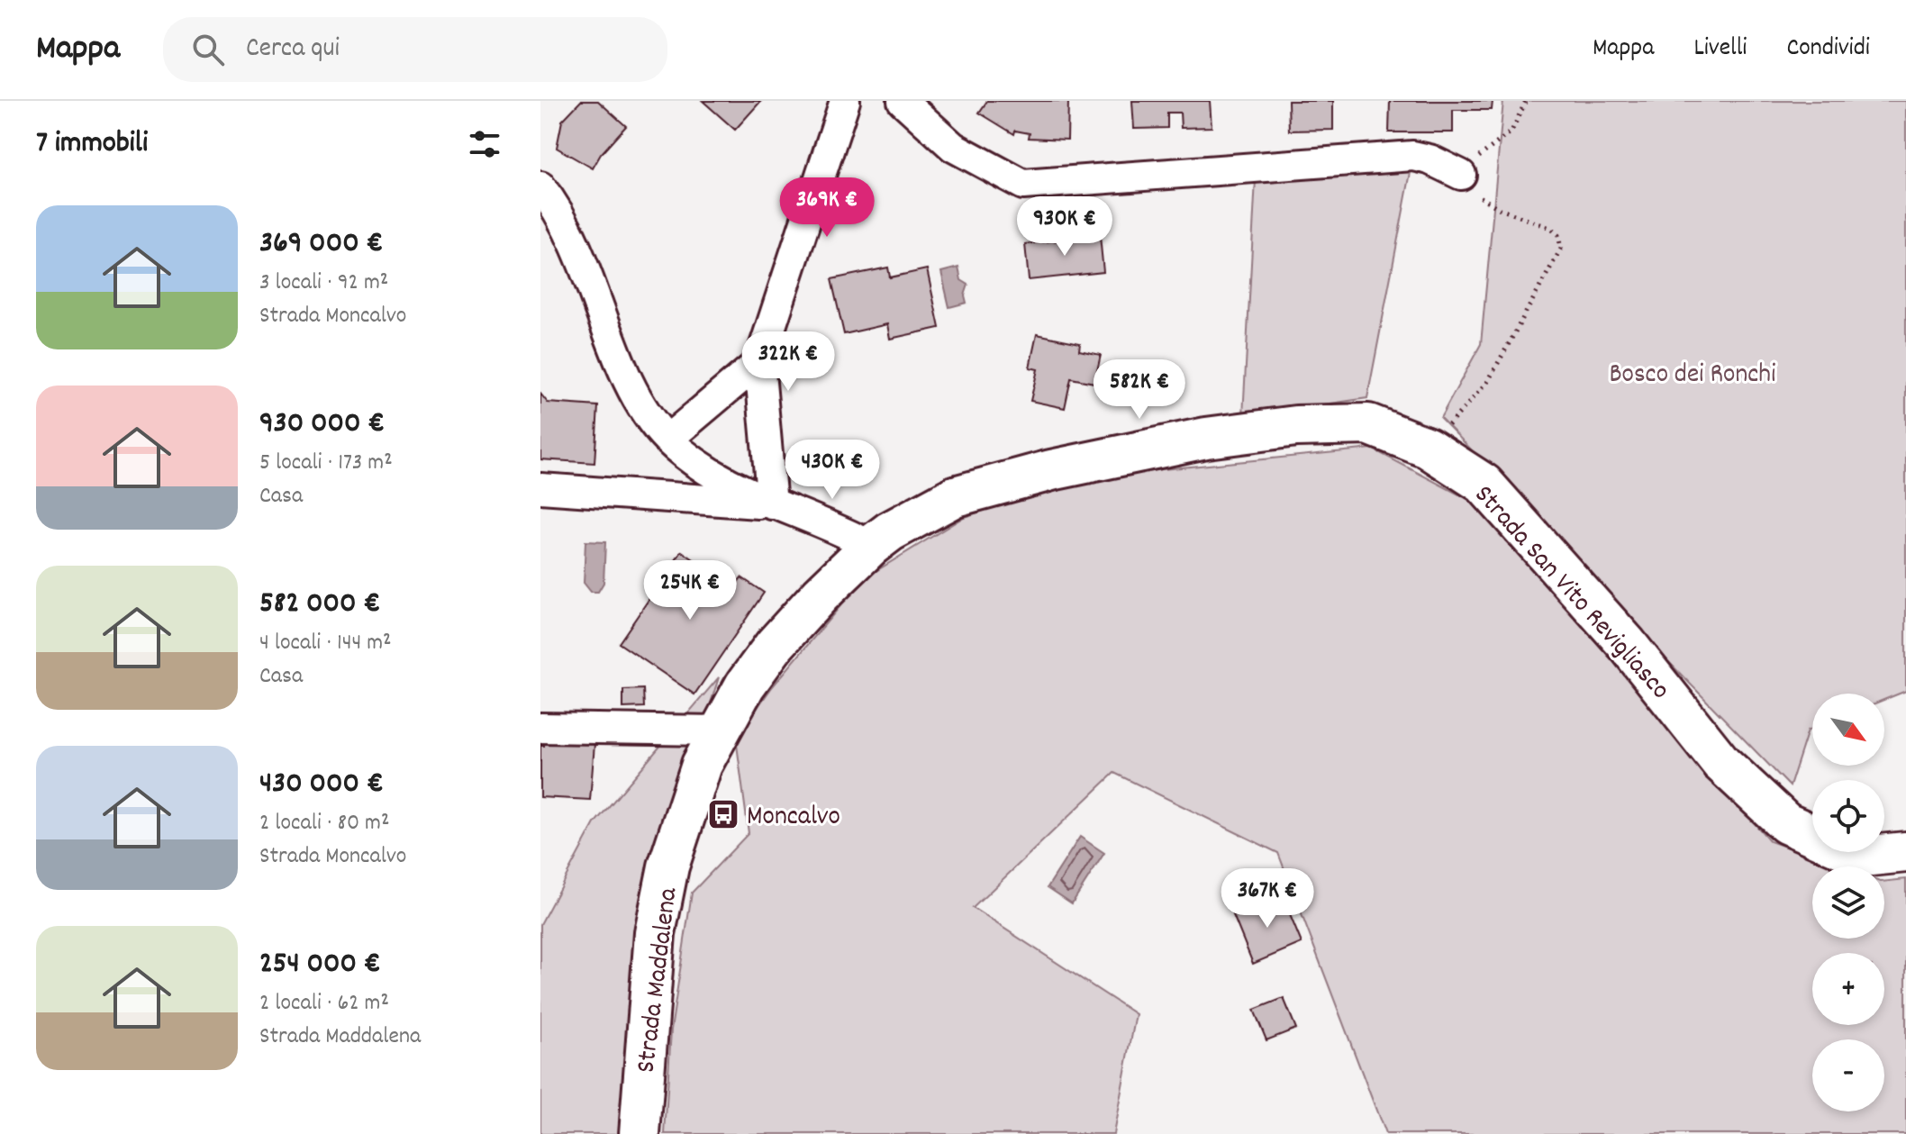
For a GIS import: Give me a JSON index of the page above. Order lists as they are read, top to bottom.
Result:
{
  "streets": {
    "street": ["Strada San Vito Revigliasco", "Strada Maddalena"]
  },
  "crossings": [
    ["Strada San Vito Revigliasco", "Strada Maddalena"]
  ],
  "parks": ["Bosco dei Ronchi"],
  "places": {
    "bus stop": ["Moncalvo"]
  },
  "north": "bottom right",
  "page": {
    "header": "Mappa",
    "search": "Cerca qui",
    "nav": ["Mappa", "Livelli", "Condividi"],
    "heading": "7 immobili",
    "price": [
      "369K €",
      "930K €",
      "322K €",
      "582K €",
      "430K €",
      "254K €",
      "367K €"
    ],
    "list": [
      {
        "name": "369 000 €",
        "note": "3 locali · 92 m² · Strada Moncalvo"
      },
      {
        "name": "930 000 €",
        "note": "5 locali · 173 m² · Casa"
      },
      {
        "name": "582 000 €",
        "note": "4 locali · 144 m² · Casa"
      },
      {
        "name": "430 000 €",
        "note": "2 locali · 80 m² · Strada Moncalvo"
      },
      {
        "name": "254 000 €",
        "note": "2 locali · 62 m² · Strada Maddalena"
      }
    ],
    "map_buttons": ["+", "−"]
  }
}
